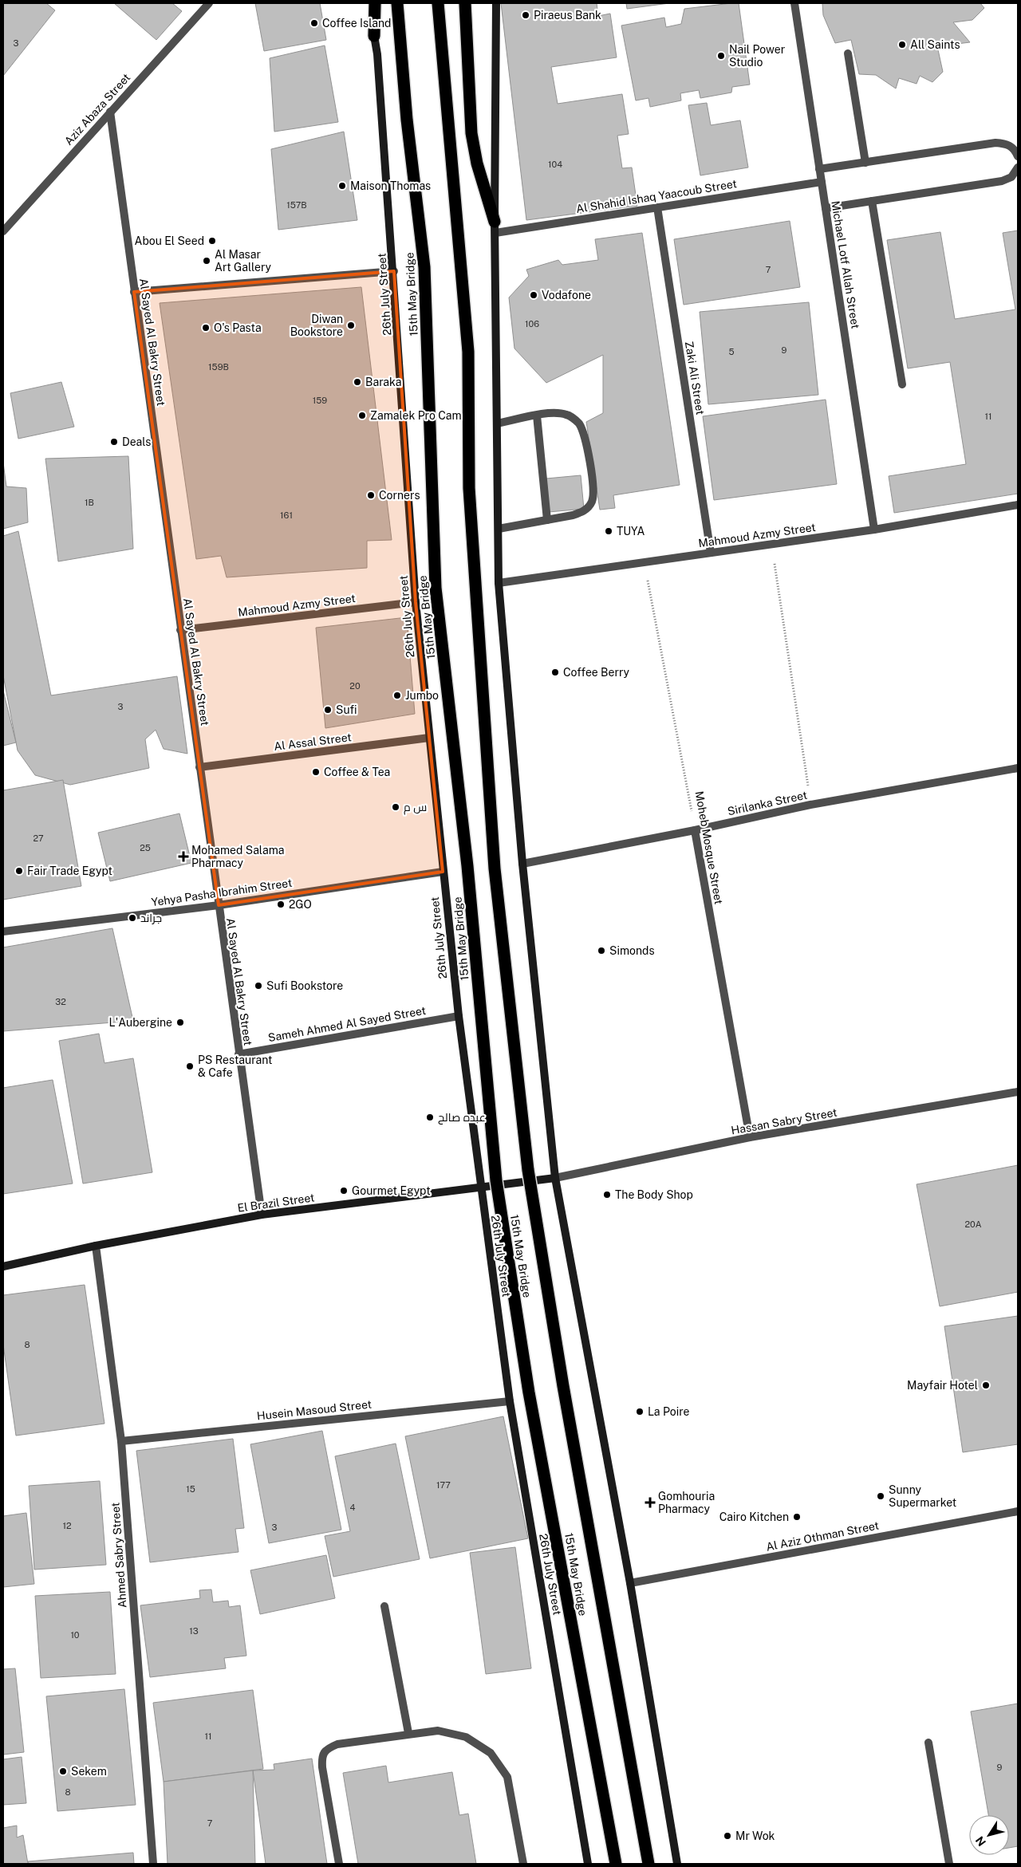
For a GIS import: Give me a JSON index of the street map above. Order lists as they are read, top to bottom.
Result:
{
  "streets": {
    "highway": ["15th May Bridge"],
    "street": [
      "Aziz Abaza Street",
      "Al Shahid Ishaq Yaacoub Street",
      "Michael Lotf Allah Street",
      "26th July Street",
      "Al Sayed Al Bakry Street",
      "Zaki Ali Street",
      "Mahmoud Azmy Street",
      "Al Assal Street",
      "Sirilanka Street",
      "Moheb Mosque Street",
      "Yehya Pasha Ibrahim Street",
      "Sameh Ahmed Al Sayed Street",
      "Hassan Sabry Street",
      "El Brazil Street",
      "Husein Masoud Street",
      "Al Aziz Othman Street",
      "Ahmed Sabry Street"
    ]
  },
  "crossings": [
    ["Aziz Abaza Street", "Al Sayed Al Bakry Street"],
    ["Al Shahid Ishaq Yaacoub Street", "Michael Lotf Allah Street"],
    ["Al Shahid Ishaq Yaacoub Street", "Zaki Ali Street"],
    ["Michael Lotf Allah Street", "Mahmoud Azmy Street"],
    ["26th July Street", "Mahmoud Azmy Street"],
    ["26th July Street", "Al Assal Street"],
    ["26th July Street", "Yehya Pasha Ibrahim Street"],
    ["26th July Street", "Sameh Ahmed Al Sayed Street"],
    ["26th July Street", "El Brazil Street"],
    ["26th July Street", "Husein Masoud Street"],
    ["Al Sayed Al Bakry Street", "Mahmoud Azmy Street"],
    ["Al Sayed Al Bakry Street", "Al Assal Street"],
    ["Al Sayed Al Bakry Street", "Yehya Pasha Ibrahim Street"],
    ["Al Sayed Al Bakry Street", "Sameh Ahmed Al Sayed Street"],
    ["Al Sayed Al Bakry Street", "El Brazil Street"],
    ["Zaki Ali Street", "Mahmoud Azmy Street"],
    ["Mahmoud Azmy Street", "Moheb Mosque Street"],
    ["Sirilanka Street", "Moheb Mosque Street"],
    ["Moheb Mosque Street", "Hassan Sabry Street"],
    ["Hassan Sabry Street", "El Brazil Street"],
    ["El Brazil Street", "Ahmed Sabry Street"],
    ["Husein Masoud Street", "Ahmed Sabry Street"]
  ],
  "places": {
    "other": [
      "Piraeus Bank",
      "Coffee Island",
      "All Saints",
      "Nail Power Studio",
      "Maison Thomas",
      "Abou El Seed",
      "Al Masar Art Gallery",
      "Vodafone",
      "Diwan Bookstore",
      "O's Pasta",
      "Baraka",
      "Zamalek Pro Cam",
      "Deals",
      "Corners",
      "TUYA",
      "Coffee Berry",
      "Jumbo",
      "Sufi",
      "Coffee & Tea",
      "س م",
      "Fair Trade Egypt",
      "2GO",
      "جراند",
      "Simonds",
      "Sufi Bookstore",
      "L'Aubergine",
      "PS Restaurant & Cafe",
      "عبده صالح",
      "Gourmet Egypt",
      "The Body Shop",
      "Mayfair Hotel",
      "La Poire",
      "Sunny Supermarket",
      "Cairo Kitchen",
      "Sekem",
      "Mr Wok"
    ],
    "health": ["Mohamed Salama Pharmacy", "Gomhouria Pharmacy"]
  },
  "house_numbers": [
    "3",
    "104",
    "157B",
    "7",
    "106",
    "9",
    "5",
    "159B",
    "159",
    "11",
    "1B",
    "161",
    "20",
    "3",
    "27",
    "25",
    "32",
    "20A",
    "8",
    "177",
    "15",
    "4",
    "12",
    "3",
    "13",
    "10",
    "11",
    "9",
    "8",
    "7"
  ],
  "north": "bottom left"
}
